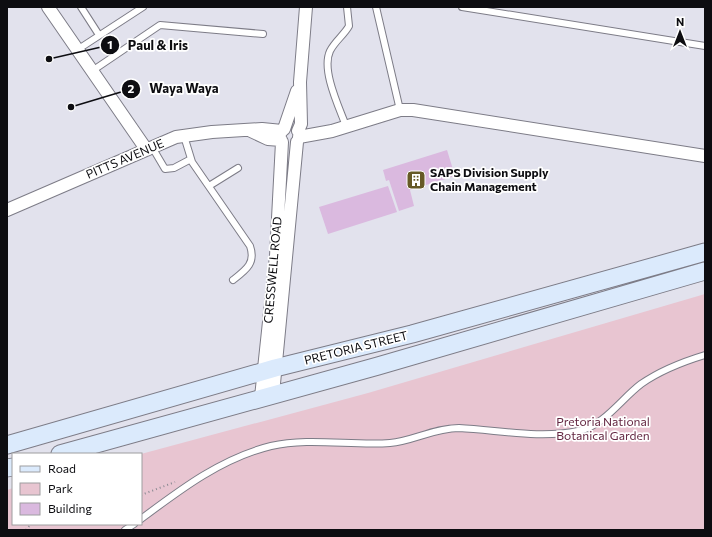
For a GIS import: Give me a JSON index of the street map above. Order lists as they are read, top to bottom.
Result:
{
  "streets": {
    "main road": ["PRETORIA STREET"],
    "street": ["PITTS AVENUE", "CRESSWELL ROAD"]
  },
  "crossings": [
    ["PITTS AVENUE", "CRESSWELL ROAD"],
    ["CRESSWELL ROAD", "PRETORIA STREET"]
  ],
  "parks": ["Pretoria National Botanical Garden"],
  "places": {
    "other": ["Paul & Iris", "Waya Waya"],
    "building": ["SAPS Division Supply Chain Management"]
  },
  "legend": ["Road", "Park", "Building"],
  "north": "top"
}
